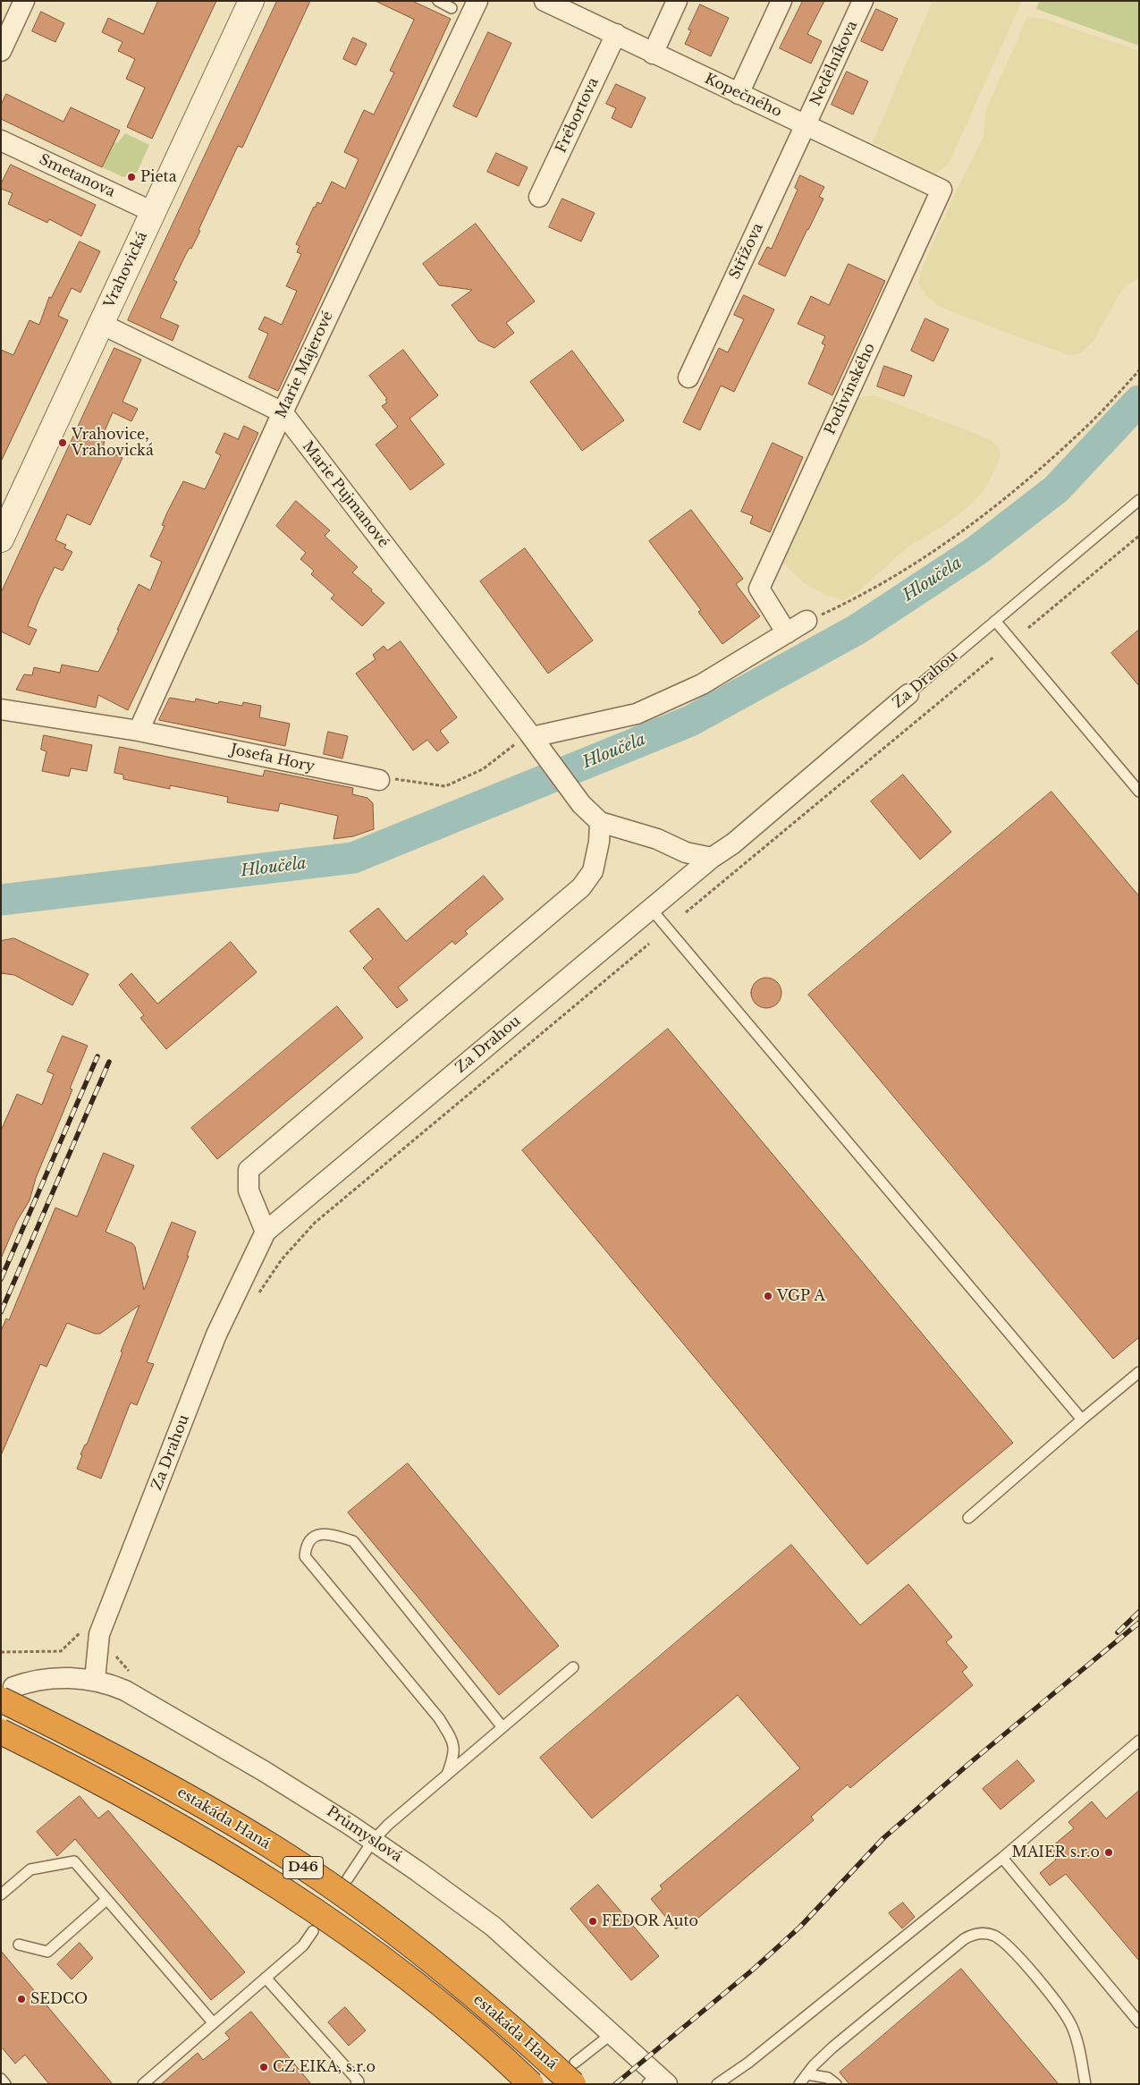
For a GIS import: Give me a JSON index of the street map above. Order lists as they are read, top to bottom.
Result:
{
  "streets": {
    "highway": ["estakáda Haná", "D46"],
    "street": [
      "Nedělníkova",
      "Kopečného",
      "Frébortova",
      "Smetanova",
      "Střížova",
      "Vrahovická",
      "Marie Majerové",
      "Podivínského",
      "Marie Pujmanové",
      "Za Drahou",
      "Josefa Hory",
      "Průmyslová"
    ]
  },
  "crossings": [
    ["Nedělníkova", "Kopečného"],
    ["Nedělníkova", "Střížova"],
    ["Kopečného", "Frébortova"],
    ["Kopečného", "Střížova"],
    ["Kopečného", "Podivínského"],
    ["Smetanova", "Vrahovická"],
    ["Vrahovická", "Marie Pujmanové"],
    ["Marie Majerové", "Marie Pujmanové"],
    ["Marie Majerové", "Josefa Hory"],
    ["Za Drahou", "Průmyslová"],
    ["estakáda Haná", "Průmyslová"]
  ],
  "water": ["Hloučela"],
  "places": [
    "Pieta",
    "Vrahovice, Vrahovická",
    "VGP A",
    "MAIER s.r.o",
    "FEDOR Auto",
    "SEDCO",
    "CZ EIKA, s.r.o"
  ]
}
